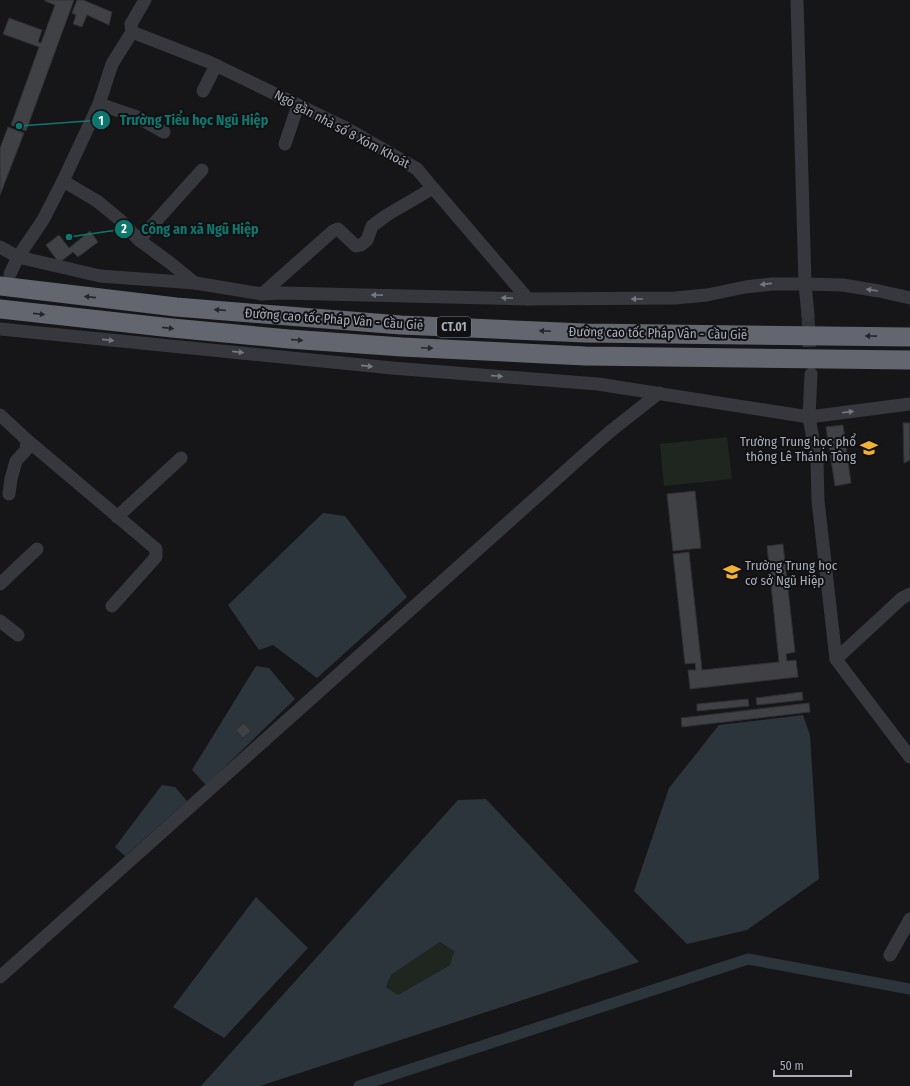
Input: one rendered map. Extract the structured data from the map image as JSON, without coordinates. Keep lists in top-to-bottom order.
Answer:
{
  "streets": {
    "highway": ["Đường cao tốc Pháp Vân - Cầu Giẽ", "CT.01"],
    "street": ["Ngõ gần nhà số 8 Xóm Khoát"]
  },
  "places": {
    "other": ["Trường Tiểu học Ngũ Hiệp", "Công an xã Ngũ Hiệp"],
    "school or university": ["Trường Trung học phổ thông Lê Thánh Tông", "Trường Trung học cơ sở Ngũ Hiệp"]
  },
  "scale_bar": "50 m"
}
